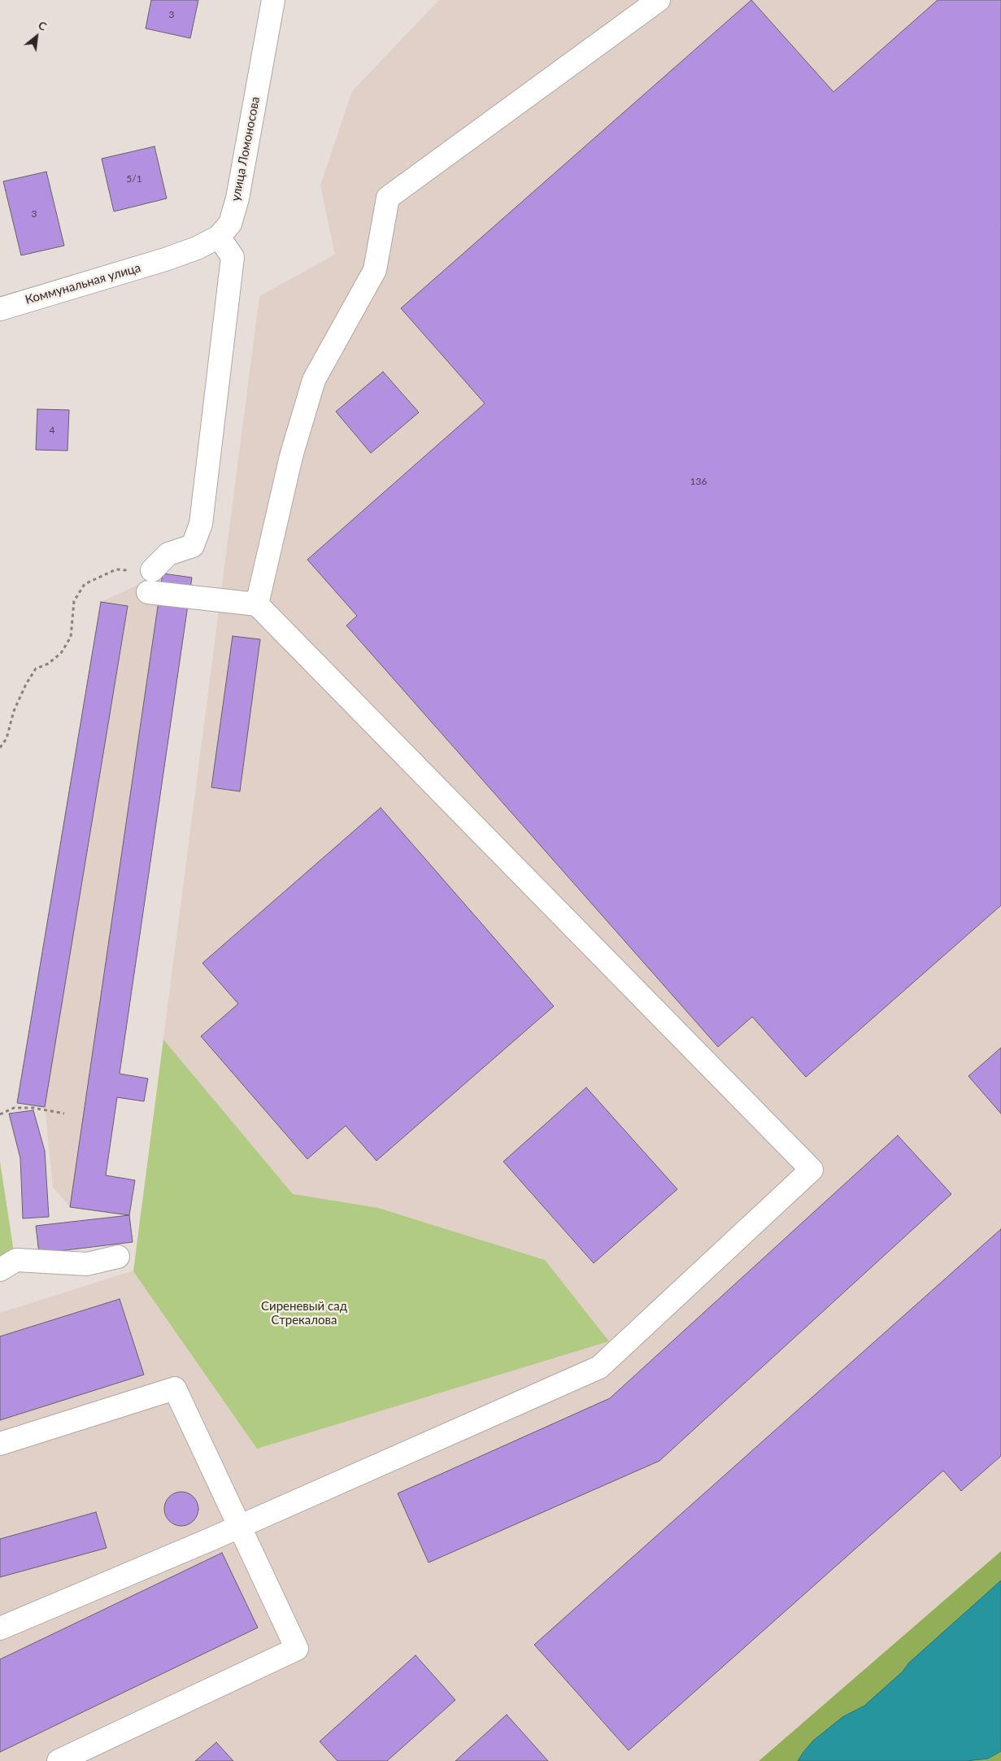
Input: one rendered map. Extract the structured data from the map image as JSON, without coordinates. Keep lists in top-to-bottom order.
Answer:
{
  "streets": {
    "street": ["улица Ломоносова", "Коммунальная улица"]
  },
  "crossings": [
    ["улица Ломоносова", "Коммунальная улица"]
  ],
  "parks": ["Сиреневый сад Стрекалова"],
  "house_numbers": [
    "3",
    "5/1",
    "3",
    "4",
    "136"
  ],
  "north": "top right"
}
